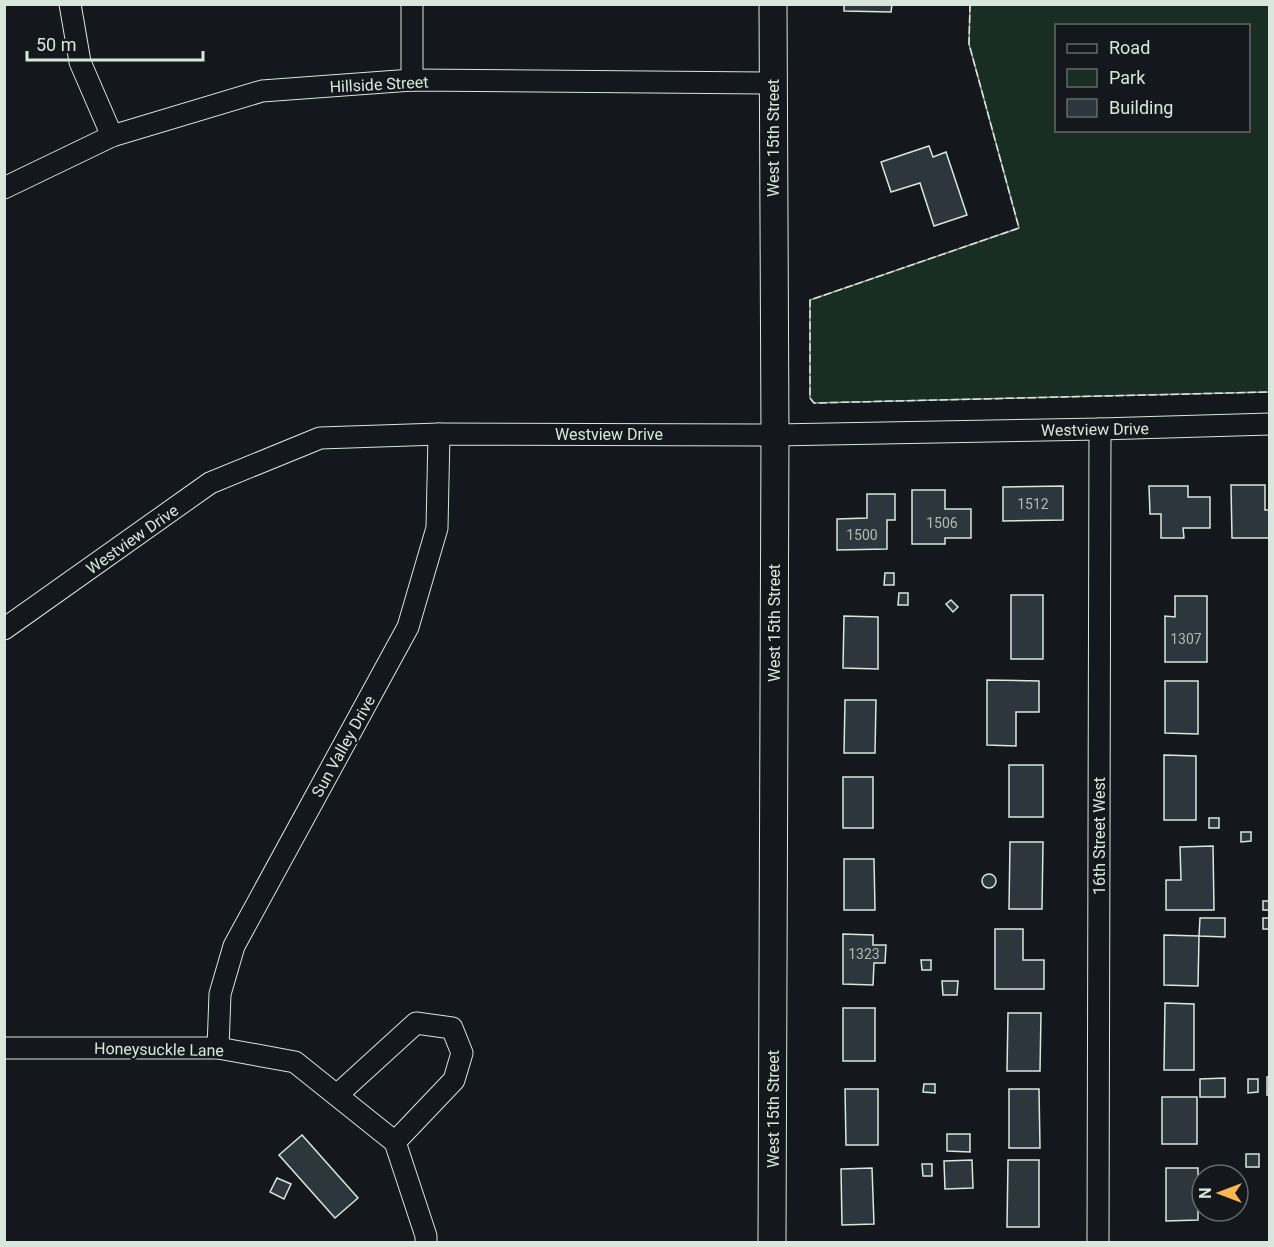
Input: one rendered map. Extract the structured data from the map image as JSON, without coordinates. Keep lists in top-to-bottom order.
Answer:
{
  "streets": {
    "street": [
      "Hillside Street",
      "West 15th Street",
      "Westview Drive",
      "Sun Valley Drive",
      "16th Street West",
      "Honeysuckle Lane"
    ]
  },
  "crossings": [
    ["Hillside Street", "West 15th Street"],
    ["West 15th Street", "Westview Drive"],
    ["Westview Drive", "Sun Valley Drive"],
    ["Westview Drive", "16th Street West"],
    ["Sun Valley Drive", "Honeysuckle Lane"]
  ],
  "house_numbers": [
    "1512",
    "1506",
    "1500",
    "1307",
    "1323"
  ],
  "legend": ["Road", "Park", "Building"],
  "scale_bar": "50 m",
  "north": "left"
}
